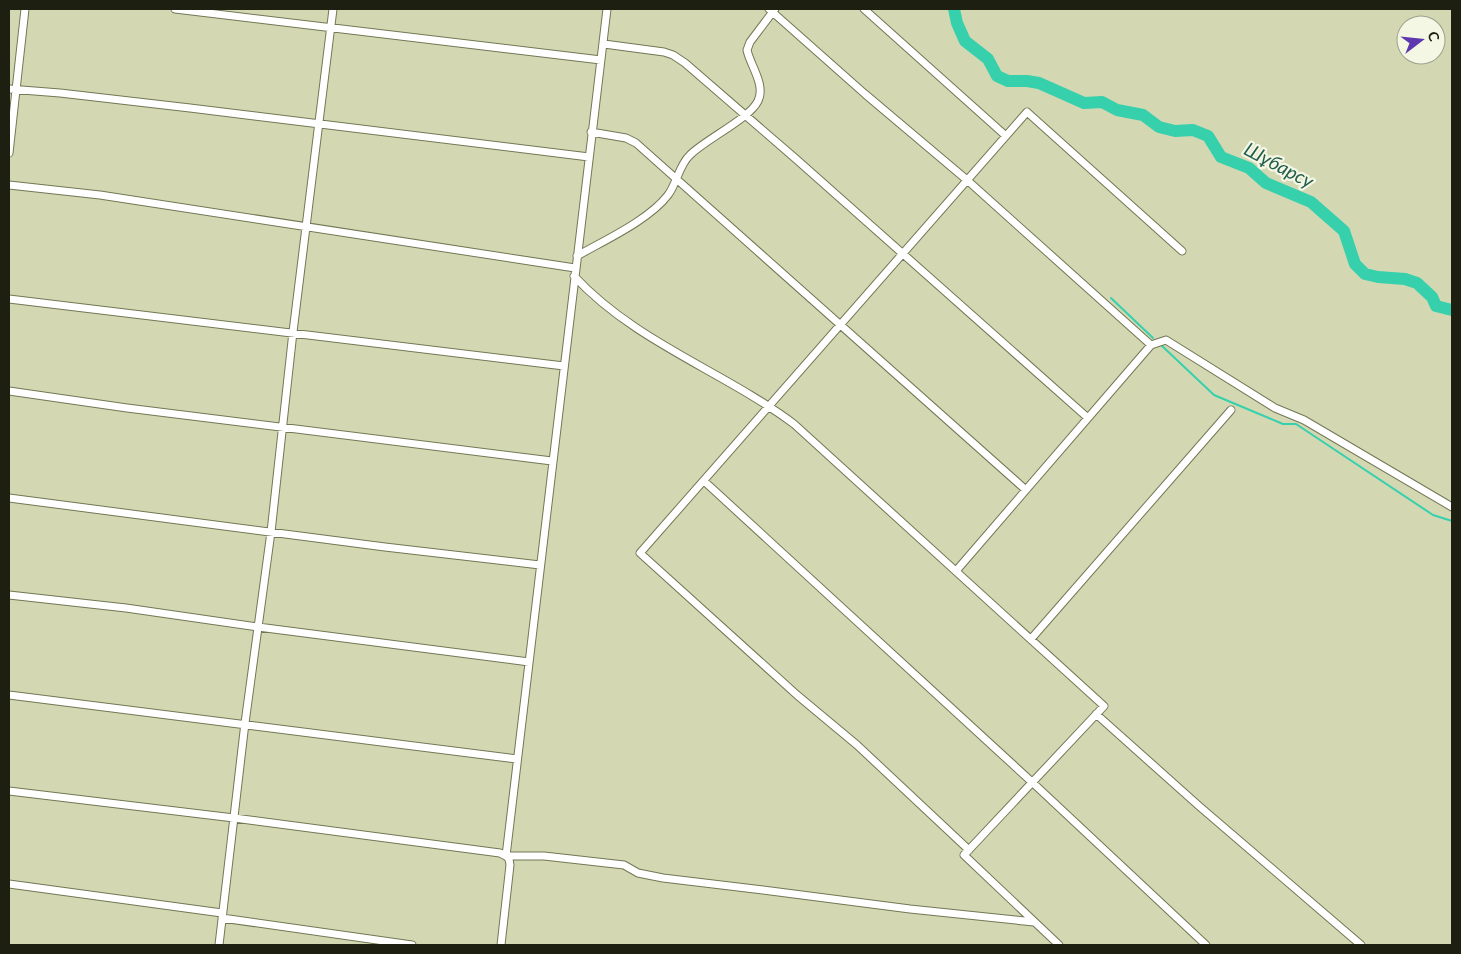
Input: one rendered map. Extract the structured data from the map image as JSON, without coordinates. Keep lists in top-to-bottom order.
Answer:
{
  "water": ["Шұбарсу"],
  "north": "right"
}
